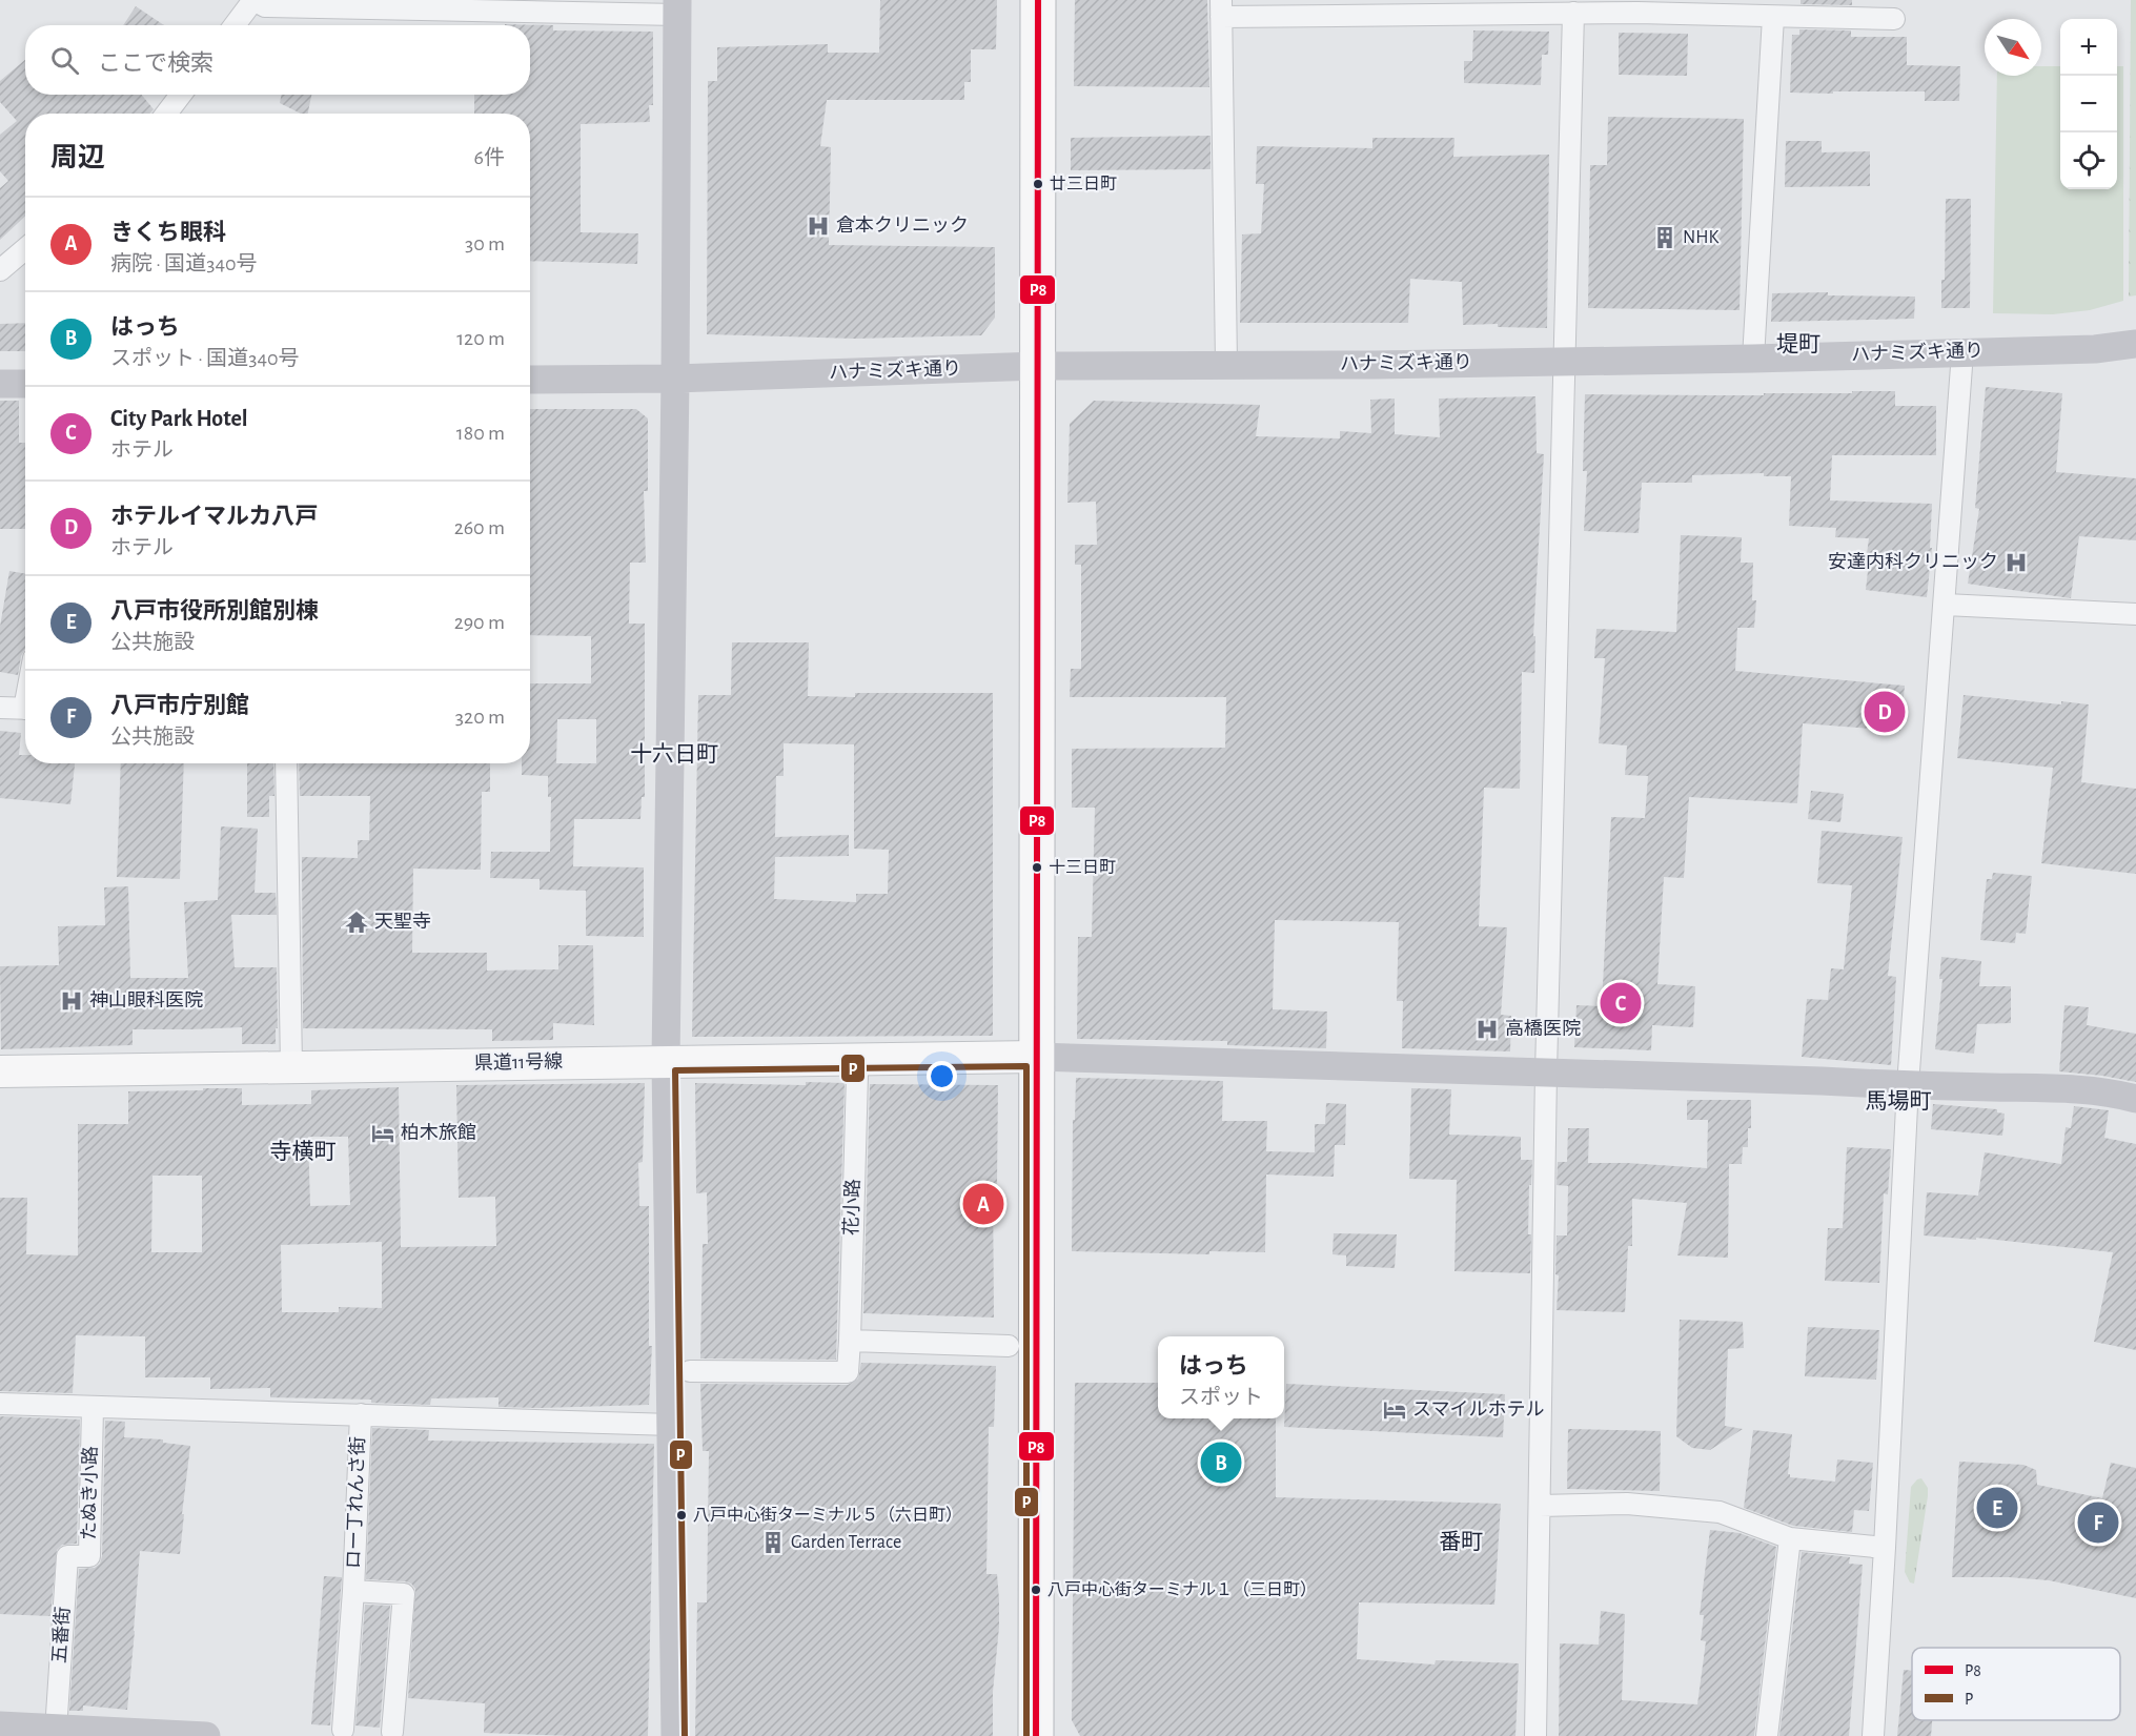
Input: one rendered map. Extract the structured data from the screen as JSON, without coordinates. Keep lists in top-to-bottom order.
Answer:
{
  "streets": {
    "main road": ["県道11号線"],
    "street": [
      "ハナミズキ通り",
      "花小路",
      "たぬき小路",
      "ロー丁れんさ街",
      "五番街"
    ]
  },
  "crossings": [
    ["たぬき小路", "五番街"]
  ],
  "districts": [
    "堤町",
    "十六日町",
    "馬場町",
    "寺横町",
    "番町"
  ],
  "places": {
    "other": [
      "廿三日町",
      "十三日町",
      "八戸中心街ターミナル５（六日町）",
      "八戸中心街ターミナル１（三日町）"
    ],
    "hospital": [
      "倉本クリニック",
      "安達内科クリニック",
      "神山眼科医院",
      "高橋医院"
    ],
    "building": ["NHK", "Garden Terrace"],
    "temple": ["天聖寺"],
    "hotel": ["柏木旅館", "スマイルホテル"]
  },
  "lines": ["transit line P8", "transit line P"],
  "legend": ["P8", "P"],
  "north": "bottom right",
  "page": {
    "map_buttons": ["+", "−"],
    "search": "ここで検索",
    "heading": ["周辺", "6件"],
    "list": [
      {
        "mark": "A",
        "name": "きくち眼科",
        "note": "病院 · 国道340号",
        "value": "30 m"
      },
      {
        "mark": "B",
        "name": "はっち",
        "note": "スポット · 国道340号",
        "value": "120 m"
      },
      {
        "mark": "C",
        "name": "City Park Hotel",
        "note": "ホテル",
        "value": "180 m"
      },
      {
        "mark": "D",
        "name": "ホテルイマルカ八戸",
        "note": "ホテル",
        "value": "260 m"
      },
      {
        "mark": "E",
        "name": "八戸市役所別館別棟",
        "note": "公共施設",
        "value": "290 m"
      },
      {
        "mark": "F",
        "name": "八戸市庁別館",
        "note": "公共施設",
        "value": "320 m"
      }
    ],
    "pins": [
      "D",
      "C",
      "A",
      "B",
      "E",
      "F"
    ],
    "popup": ["はっち", "スポット"]
  }
}
